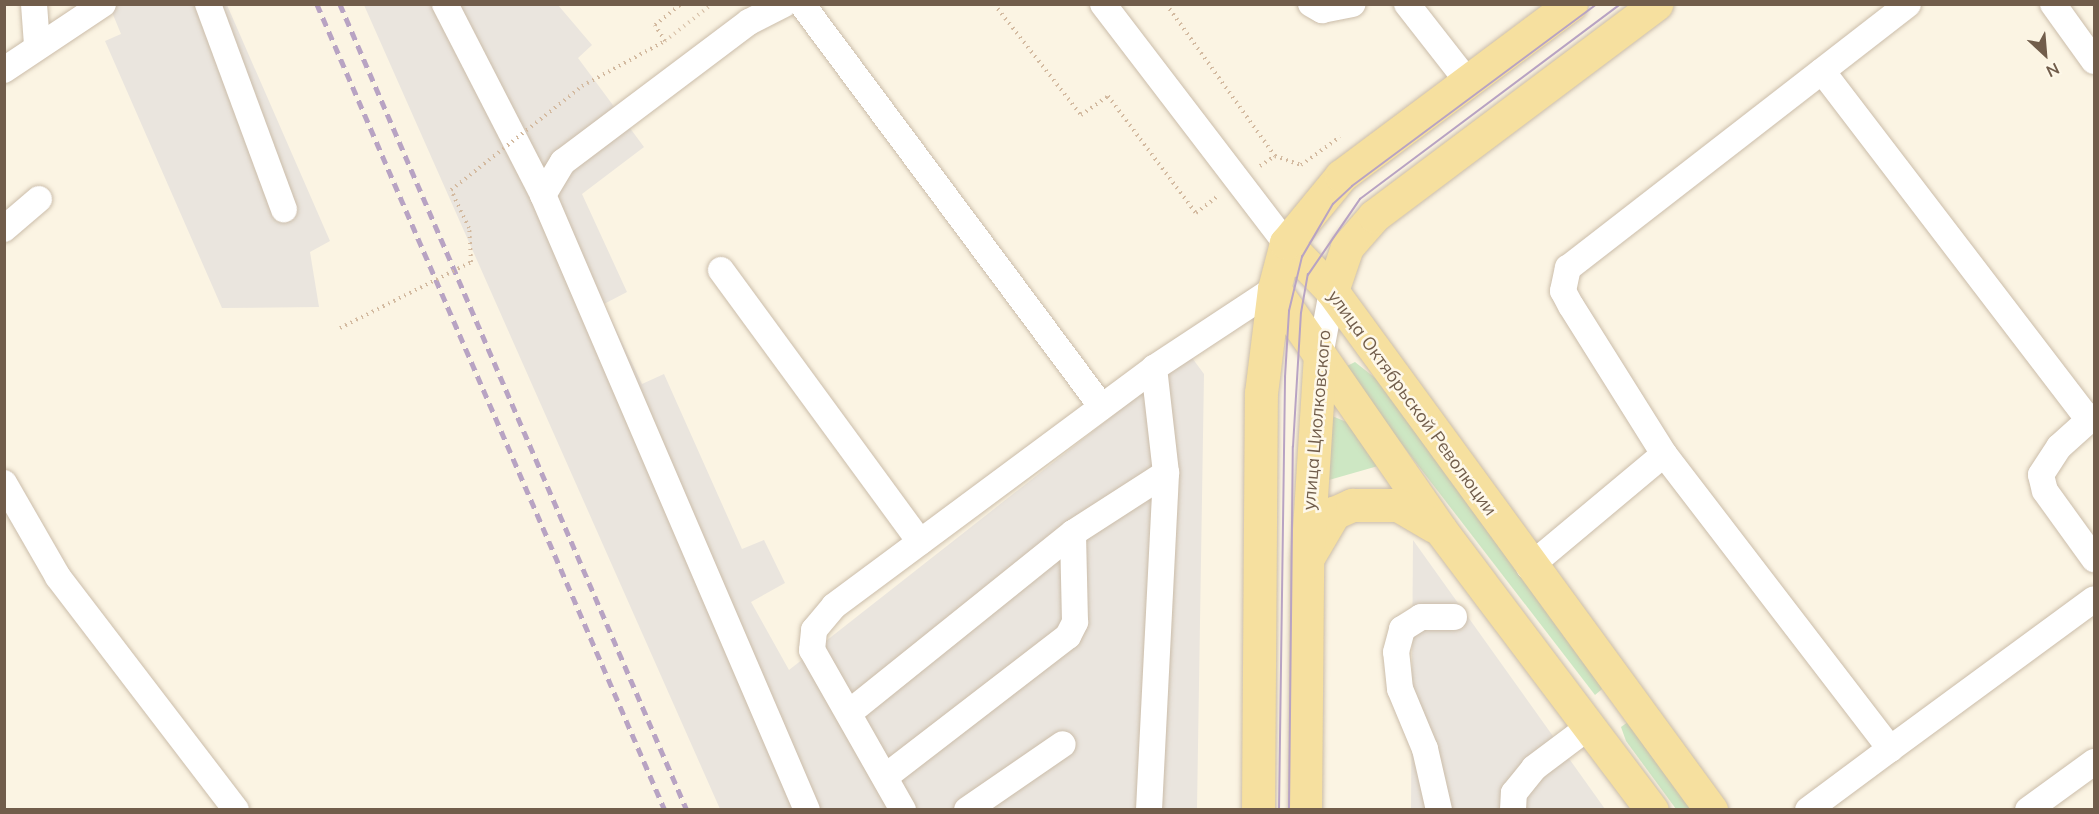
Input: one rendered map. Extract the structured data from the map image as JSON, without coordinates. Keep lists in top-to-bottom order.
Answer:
{
  "streets": {
    "main road": ["улица Октябрьской Революции", "улица Циолковского"]
  },
  "crossings": [
    ["улица Октябрьской Революции", "улица Циолковского"]
  ],
  "north": "bottom right"
}
